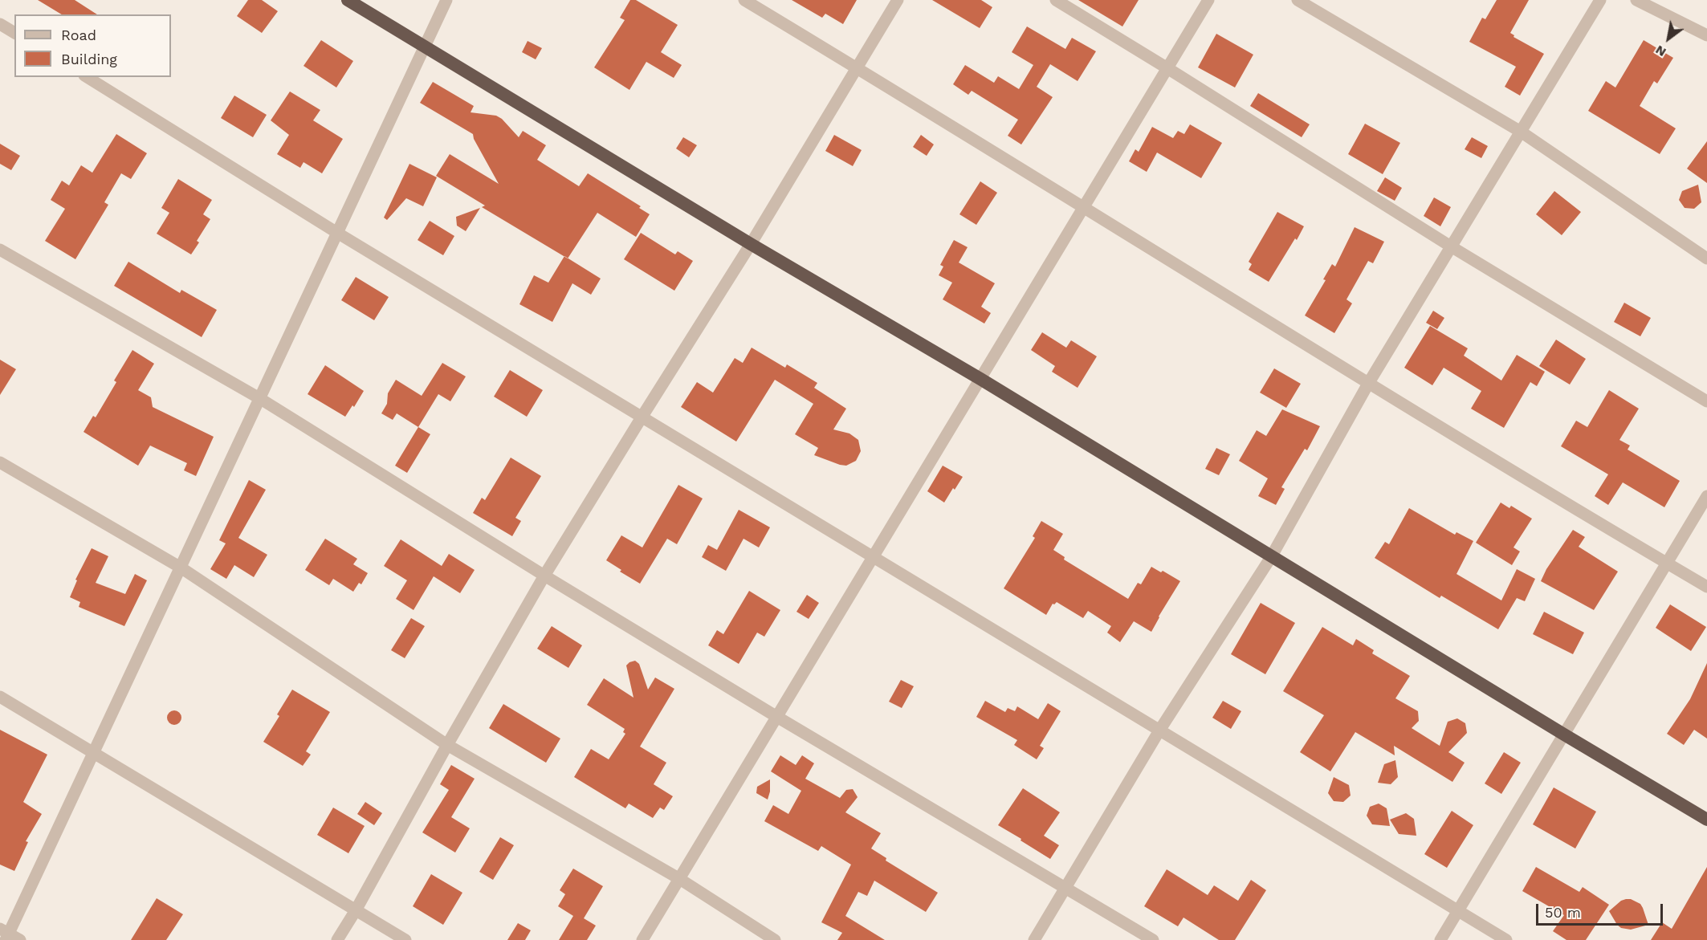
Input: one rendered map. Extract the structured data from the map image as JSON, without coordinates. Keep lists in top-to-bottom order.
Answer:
{
  "legend": ["Road", "Building"],
  "scale_bar": "50 m",
  "north": "bottom left"
}
